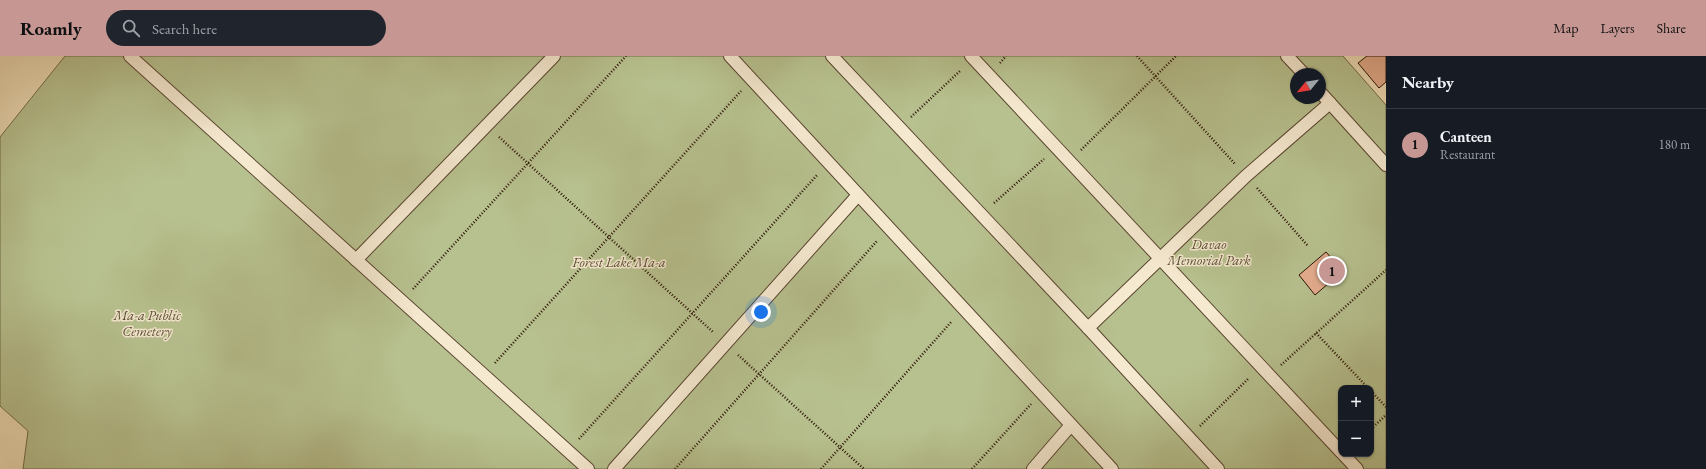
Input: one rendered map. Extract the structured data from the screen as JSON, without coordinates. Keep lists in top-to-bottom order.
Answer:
{
  "parks": ["Davao Memorial Park", "Forest Lake Ma-a", "Ma-a Public Cemetery"],
  "north": "bottom left",
  "page": {
    "header": "Roamly",
    "search": "Search here",
    "nav": ["Map", "Layers", "Share"],
    "heading": "Nearby",
    "list": [
      {
        "mark": "1",
        "name": "Canteen",
        "note": "Restaurant",
        "value": "180 m"
      }
    ],
    "pins": "1",
    "map_buttons": ["+", "−"]
  }
}
